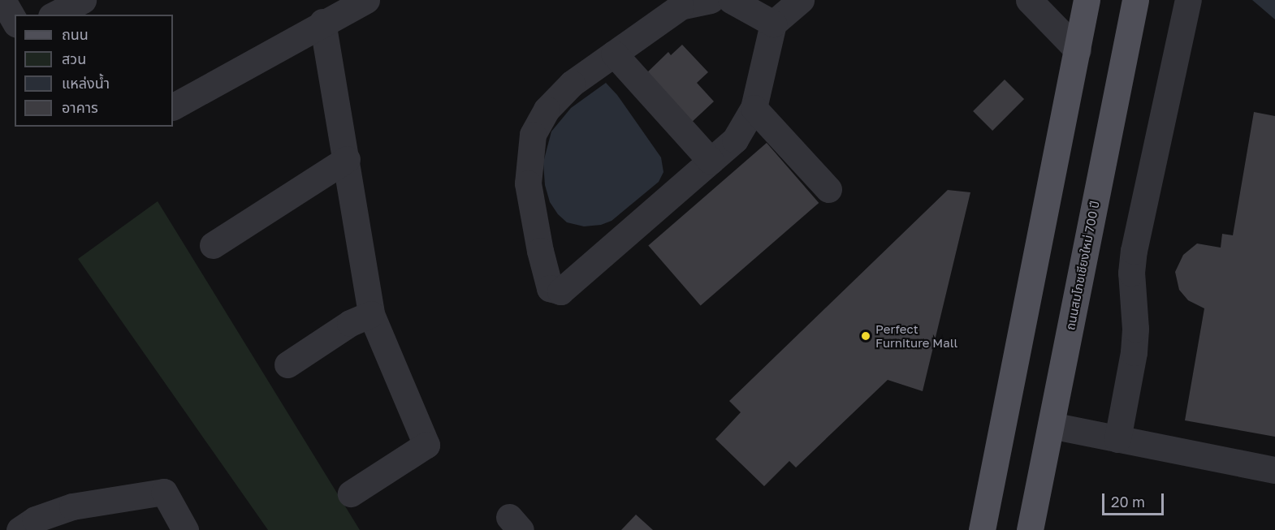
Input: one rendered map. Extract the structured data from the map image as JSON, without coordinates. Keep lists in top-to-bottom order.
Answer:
{
  "streets": {
    "main road": ["ถนนสมโภชเชียงใหม่ 700 ปี"]
  },
  "places": ["Perfect Furniture Mall"],
  "legend": [
    "ถนน",
    "สวน",
    "แหล่งน้ำ",
    "อาคาร"
  ],
  "scale_bar": "20 m"
}
